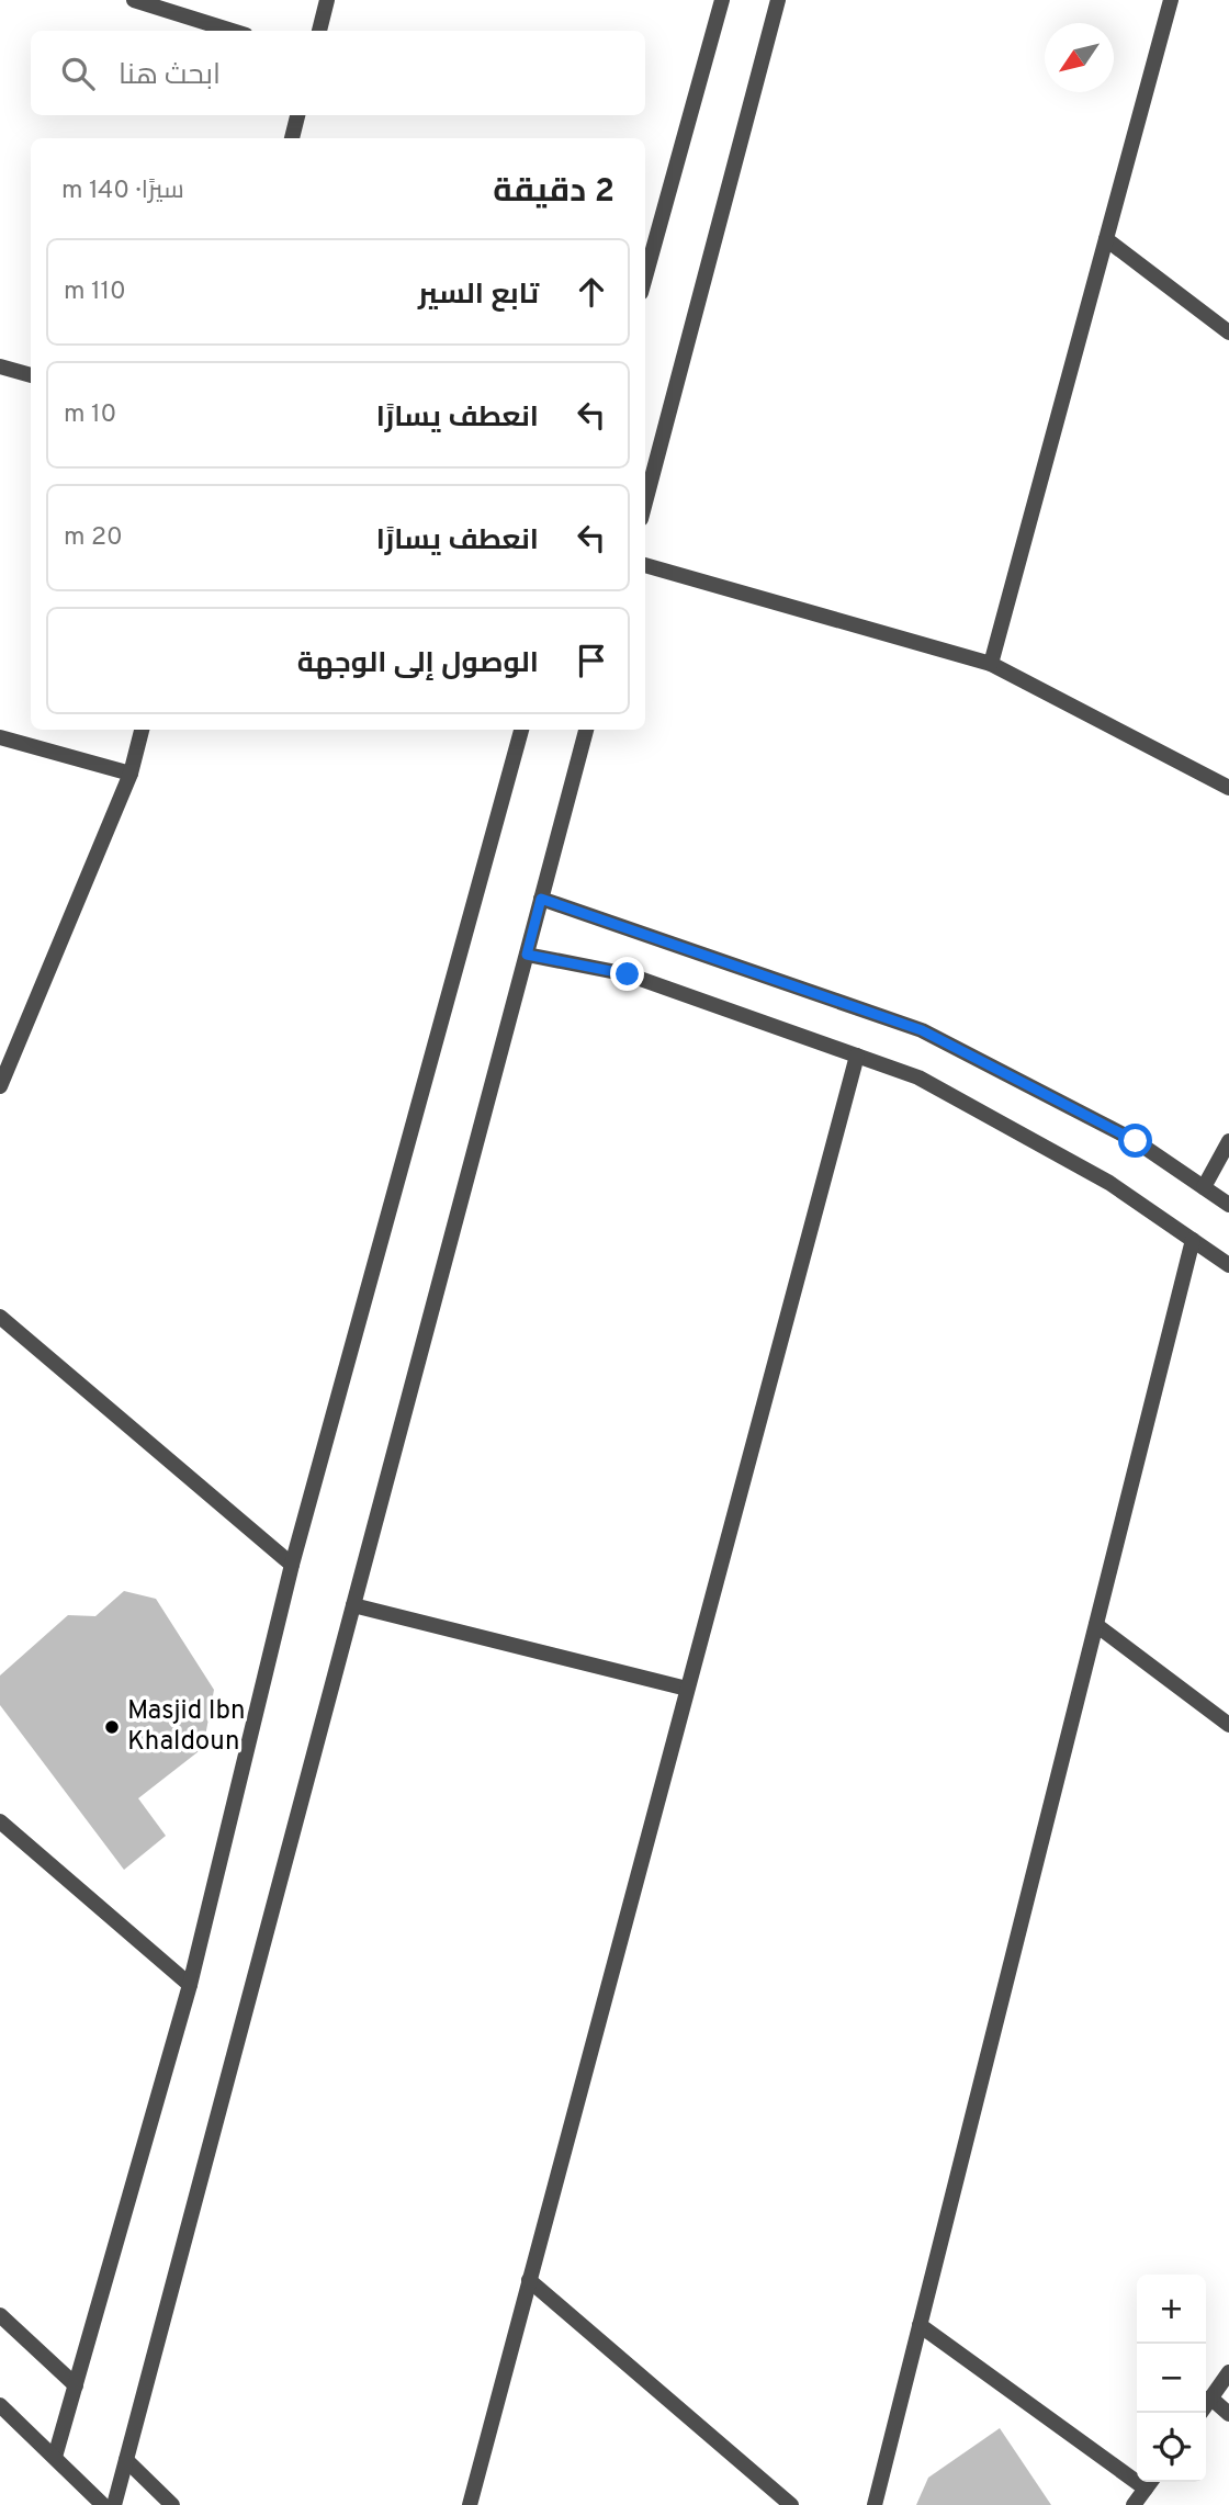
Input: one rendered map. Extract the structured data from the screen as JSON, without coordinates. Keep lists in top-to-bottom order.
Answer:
{
  "places": ["Masjid Ibn Khaldoun"],
  "north": "bottom left",
  "page": {
    "search": "ابحث هنا",
    "heading": ["2 دقيقة", "سيرًا · 140 m"],
    "list": [
      ["تابع السير", "110 m"],
      ["انعطف يسارًا", "10 m"],
      ["انعطف يسارًا", "20 m"],
      "الوصول إلى الوجهة"
    ],
    "map_buttons": ["+", "−"]
  }
}
